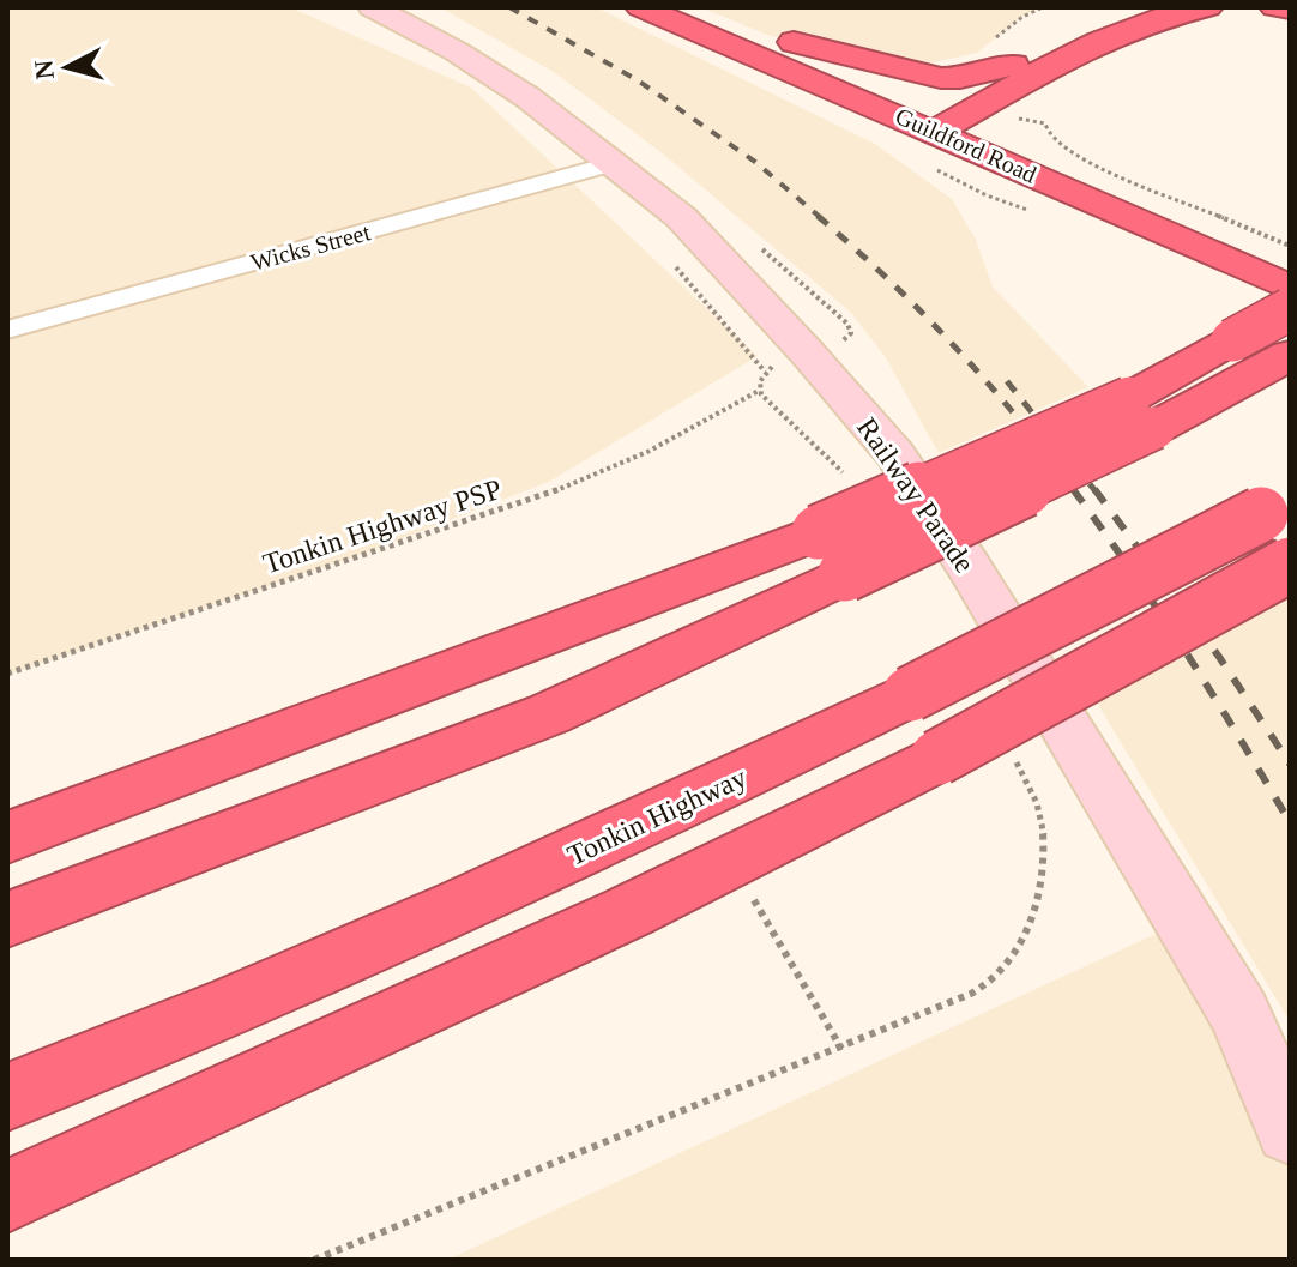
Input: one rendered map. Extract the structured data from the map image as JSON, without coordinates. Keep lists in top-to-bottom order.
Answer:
{
  "streets": {
    "highway": ["Guildford Road", "Tonkin Highway"],
    "street": ["Wicks Street", "Railway Parade"],
    "path": ["Tonkin Highway PSP"]
  },
  "crossings": [
    ["Wicks Street", "Railway Parade"]
  ],
  "north": "left"
}
